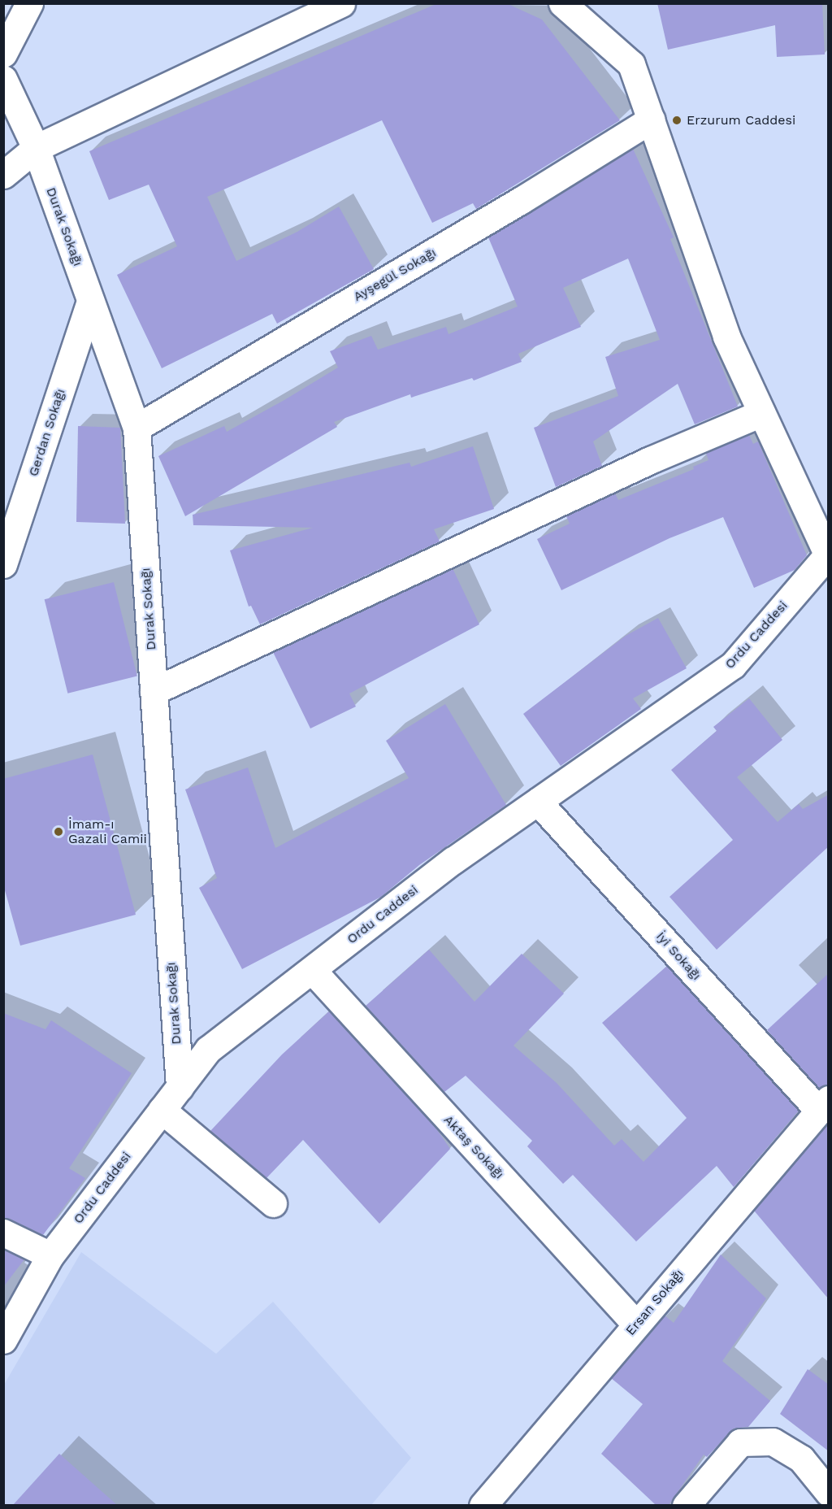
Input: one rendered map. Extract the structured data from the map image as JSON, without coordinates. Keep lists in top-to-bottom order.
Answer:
{
  "streets": {
    "street": [
      "Durak Sokağı",
      "Ayşegül Sokağı",
      "Gerdan Sokağı",
      "Ordu Caddesi",
      "İyi Sokağı",
      "Aktaş Sokağı",
      "Ersan Sokağı"
    ]
  },
  "crossings": [
    ["Durak Sokağı", "Ayşegül Sokağı"],
    ["Durak Sokağı", "Gerdan Sokağı"],
    ["Durak Sokağı", "Ordu Caddesi"],
    ["Ordu Caddesi", "İyi Sokağı"],
    ["Ordu Caddesi", "Aktaş Sokağı"],
    ["İyi Sokağı", "Ersan Sokağı"],
    ["Aktaş Sokağı", "Ersan Sokağı"]
  ],
  "places": ["Erzurum Caddesi", "İmam-ı Gazali Camii"]
}
